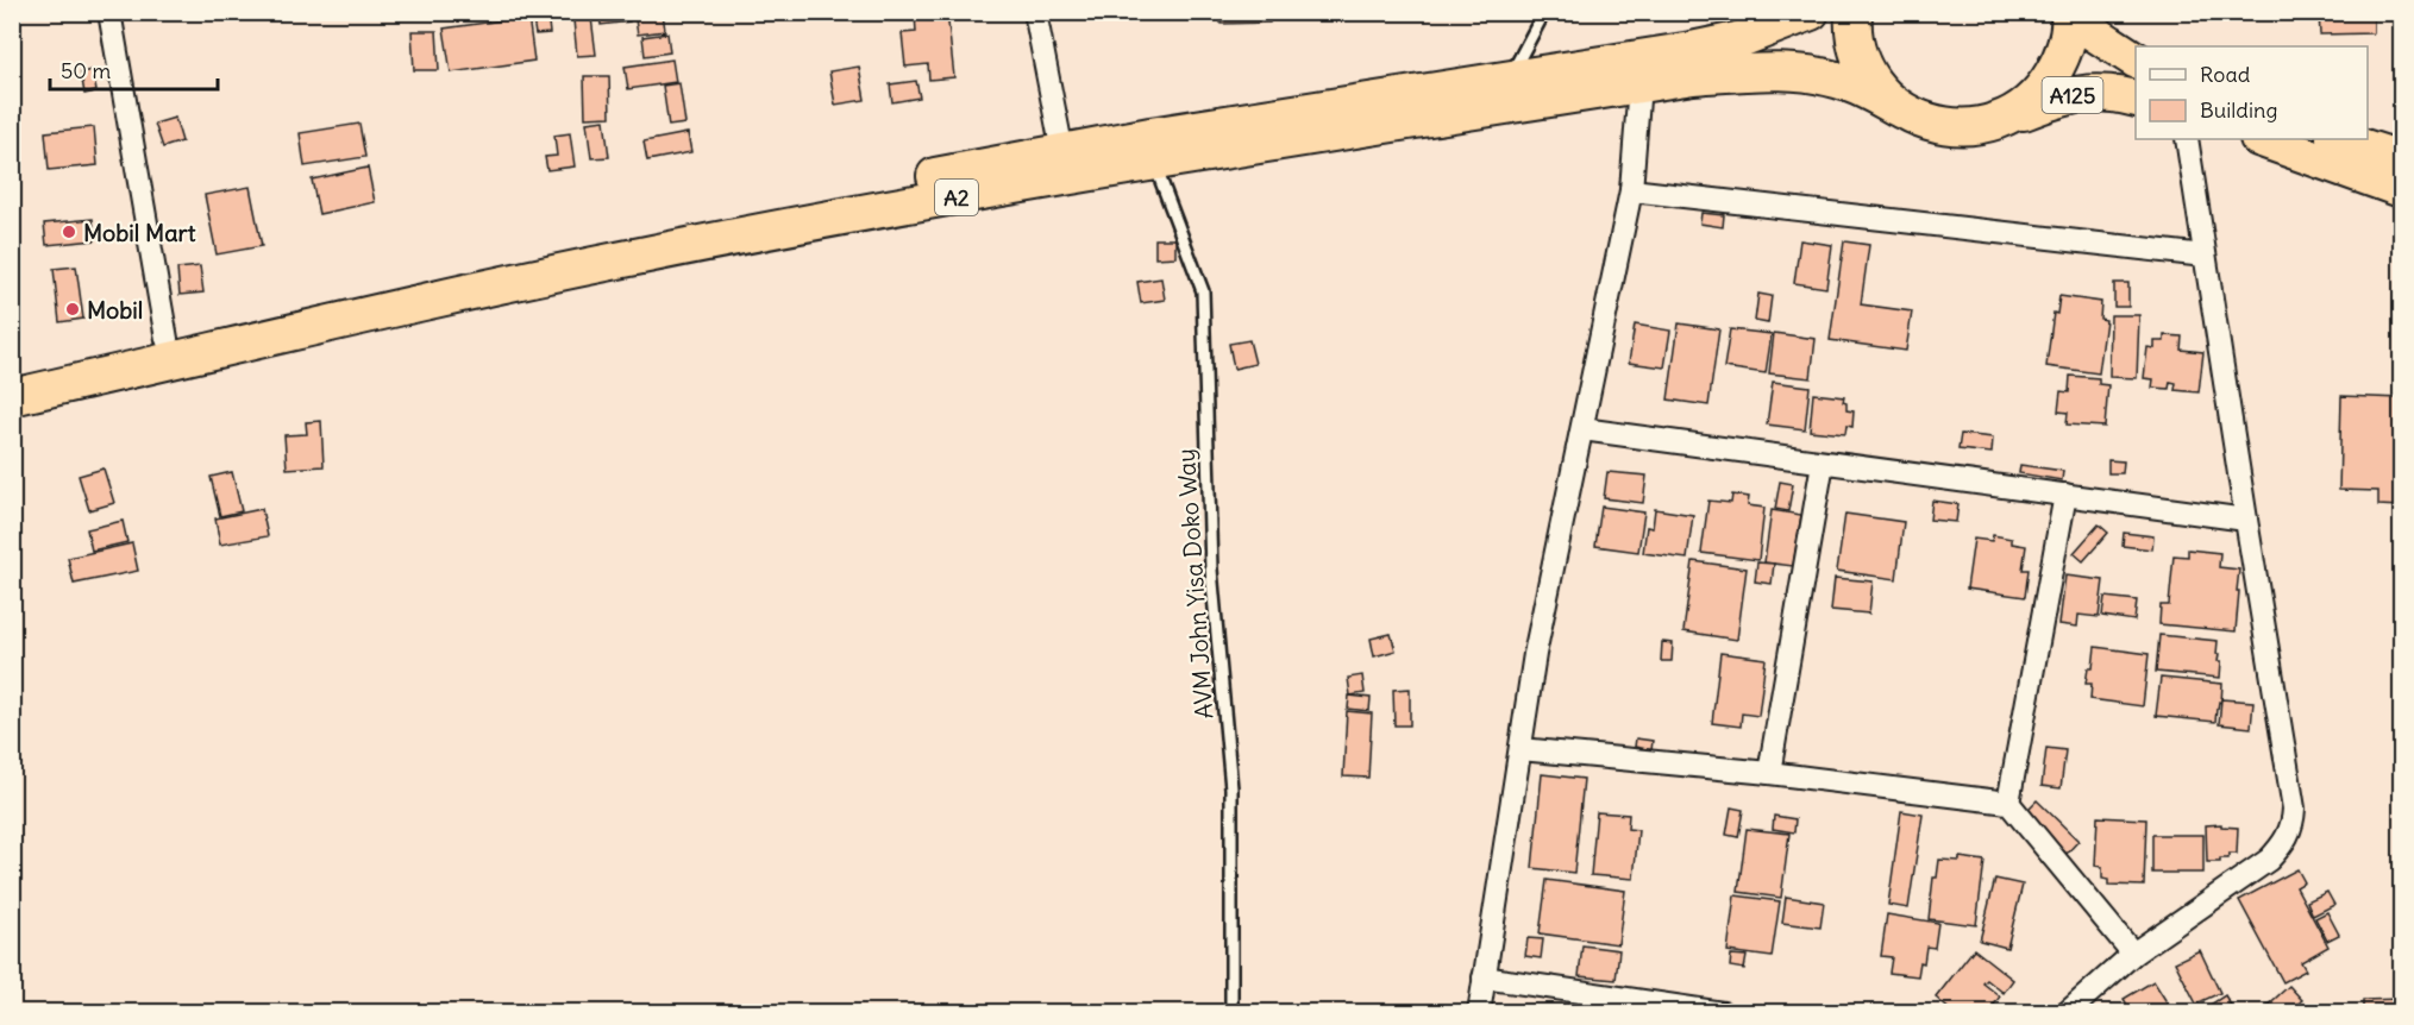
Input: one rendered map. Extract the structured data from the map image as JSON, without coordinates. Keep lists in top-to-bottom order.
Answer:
{
  "streets": {
    "highway": ["A125", "A2"],
    "lane": ["AVM John Yisa Doko Way"]
  },
  "crossings": [
    ["A2", "AVM John Yisa Doko Way"]
  ],
  "places": ["Mobil Mart", "Mobil"],
  "legend": ["Road", "Building"],
  "scale_bar": "50 m"
}
